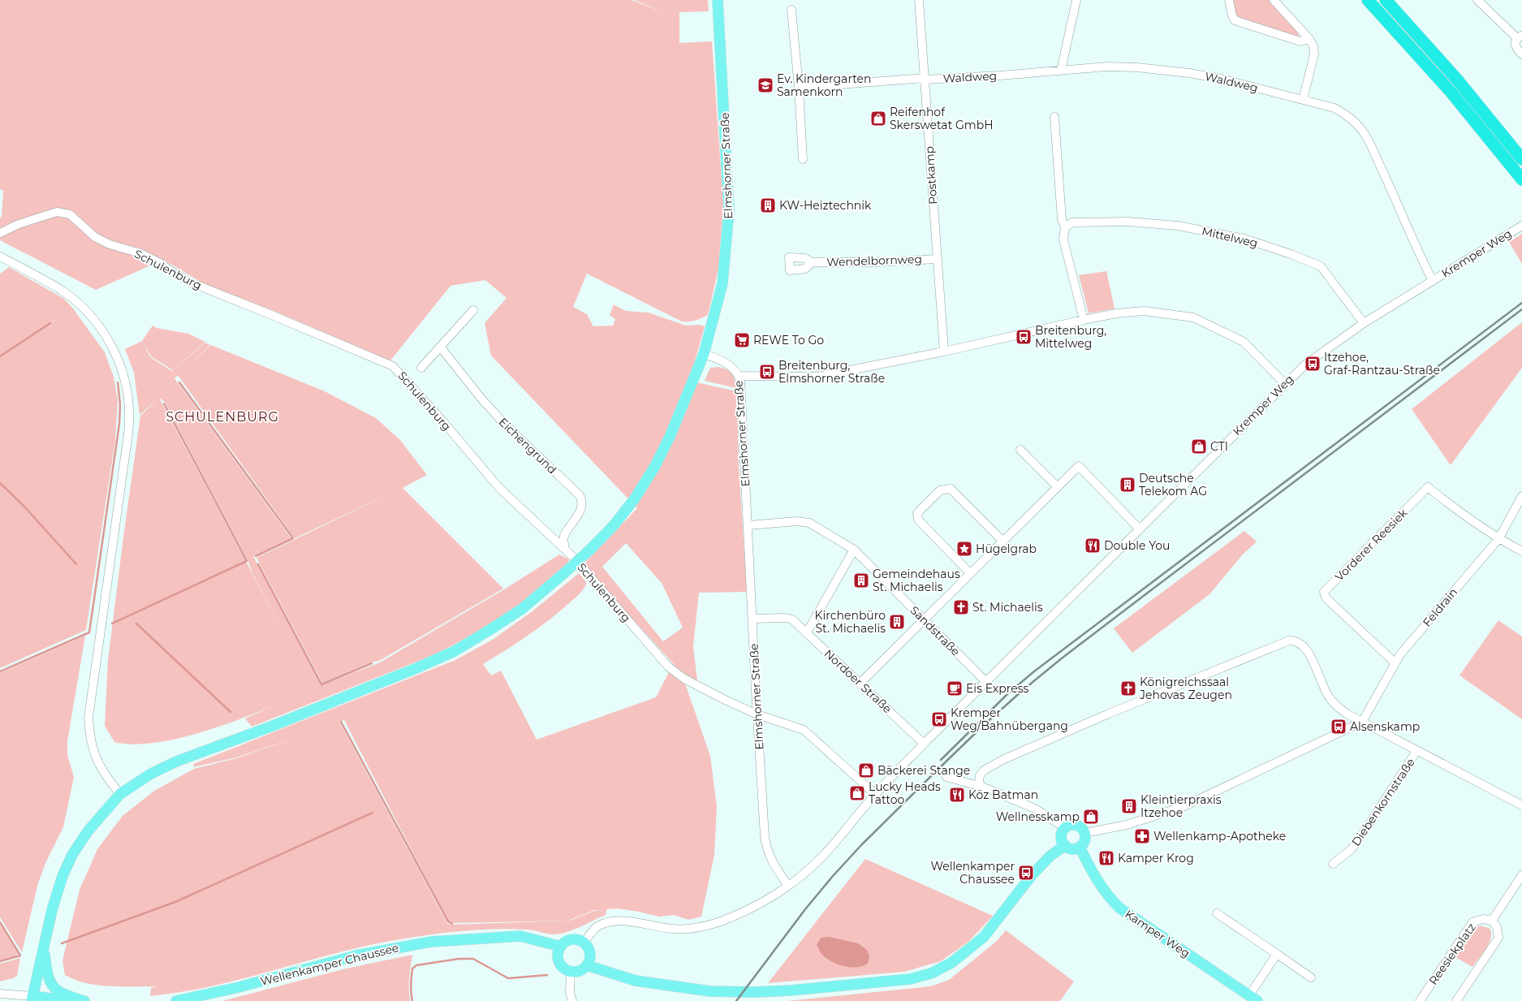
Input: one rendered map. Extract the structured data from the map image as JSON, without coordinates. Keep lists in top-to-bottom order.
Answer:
{
  "streets": {
    "main road": ["Elmshorner Straße", "Kamper Weg", "Wellenkamper Chaussee"],
    "street": [
      "Waldweg",
      "Postkamp",
      "Mittelweg",
      "Kremper Weg",
      "Wendelbornweg",
      "Schulenburg",
      "Eichengrund",
      "Vorderer Reesiek",
      "Feldrain",
      "Sandstraße",
      "Nordoer Straße",
      "Diebenkornstraße",
      "Reesiekplatz"
    ]
  },
  "crossings": [
    ["Waldweg", "Postkamp"],
    ["Waldweg", "Kremper Weg"],
    ["Elmshorner Straße", "Kremper Weg"],
    ["Elmshorner Straße", "Schulenburg"],
    ["Elmshorner Straße", "Sandstraße"],
    ["Elmshorner Straße", "Nordoer Straße"],
    ["Postkamp", "Wendelbornweg"],
    ["Mittelweg", "Kremper Weg"],
    ["Kremper Weg", "Schulenburg"],
    ["Kremper Weg", "Sandstraße"],
    ["Kremper Weg", "Nordoer Straße"],
    ["Kremper Weg", "Wellenkamper Chaussee"],
    ["Schulenburg", "Eichengrund"],
    ["Vorderer Reesiek", "Feldrain"]
  ],
  "districts": ["SCHULENBURG"],
  "places": {
    "school or university": ["Ev. Kindergarten Samenkorn"],
    "shop": [
      "Reifenhof Skerswetat GmbH",
      "CTI",
      "Bäckerei Stange",
      "Lucky Heads Tattoo",
      "Wellnesskamp"
    ],
    "building": [
      "KW-Heiztechnik",
      "Deutsche Telekom AG",
      "Gemeindehaus St. Michaelis",
      "Kirchenbüro St. Michaelis",
      "Kleintierpraxis Itzehoe"
    ],
    "bus stop": [
      "Breitenburg, Mittelweg",
      "Itzehoe, Graf-Rantzau-Straße",
      "Breitenburg, Elmshorner Straße",
      "Kremper Weg/Bahnübergang",
      "Alsenskamp",
      "Wellenkamper Chaussee"
    ],
    "supermarket": ["REWE To Go"],
    "restaurant": ["Double You", "Köz Batman", "Kamper Krog"],
    "place": ["Hügelgrab"],
    "church": ["St. Michaelis", "Königreichssaal Jehovas Zeugen"],
    "cafe": ["Eis Express"],
    "pharmacy": ["Wellenkamp-Apotheke"]
  }
}
